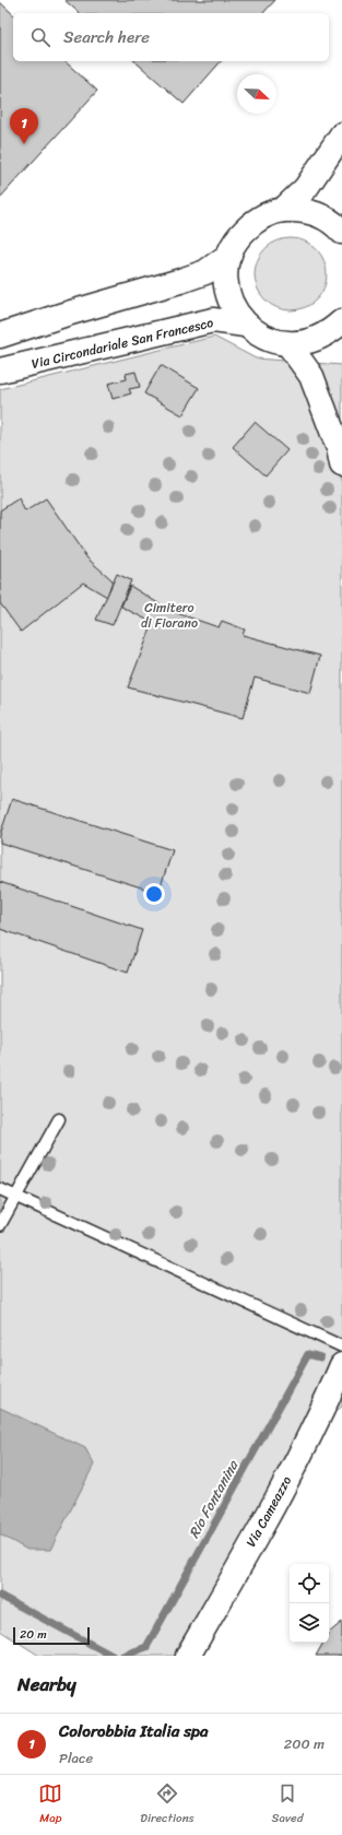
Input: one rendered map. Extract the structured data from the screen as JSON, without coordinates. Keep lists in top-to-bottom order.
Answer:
{
  "streets": {
    "street": ["Via Circondariale San Francesco", "Via Cameazzo"]
  },
  "water": ["Rio Fontanina"],
  "parks": ["Cimitero di Fiorano"],
  "scale_bar": "20 m",
  "north": "bottom right",
  "page": {
    "search": "Search here",
    "pins": "1",
    "scale": "20 m",
    "heading": "Nearby",
    "list": [
      {
        "mark": "1",
        "name": "Colorobbia Italia spa",
        "note": "Place",
        "value": "200 m"
      }
    ],
    "nav": ["Map", "Directions", "Saved"]
  }
}
